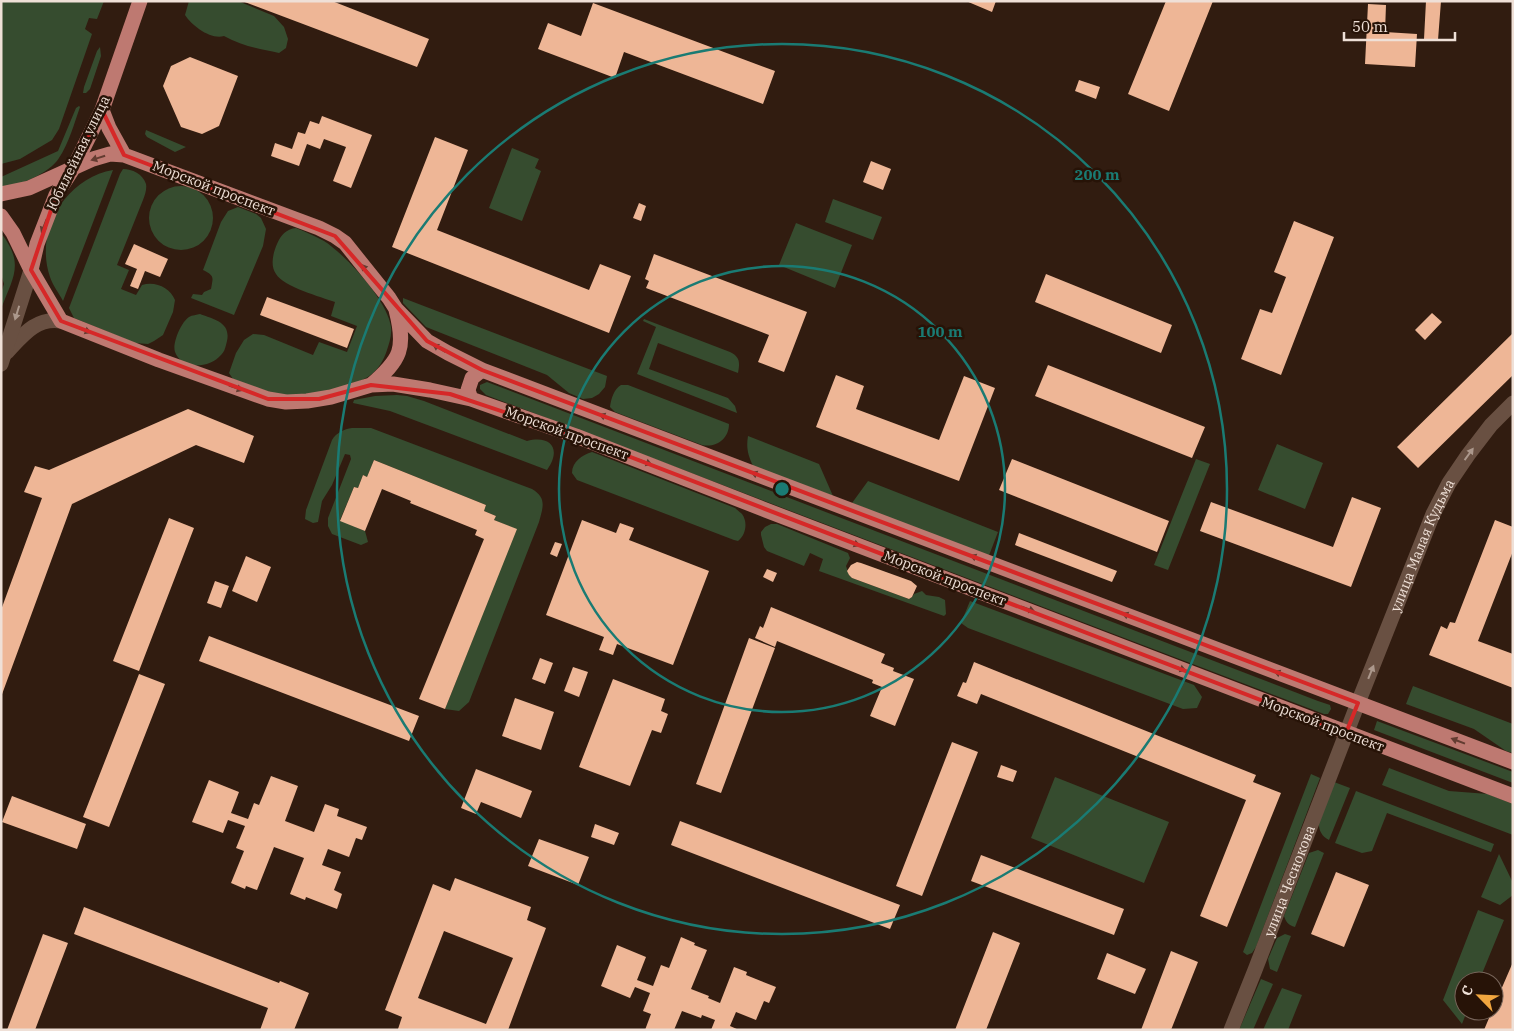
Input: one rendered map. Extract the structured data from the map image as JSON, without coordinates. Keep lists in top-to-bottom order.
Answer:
{
  "streets": {
    "main road": ["Юбилейная улица", "Морской проспект"],
    "street": ["улица Малая Кудьма", "улица Чеснокова"]
  },
  "crossings": [
    ["Юбилейная улица", "Морской проспект"],
    ["Морской проспект", "улица Малая Кудьма"],
    ["Морской проспект", "улица Чеснокова"],
    ["улица Малая Кудьма", "улица Чеснокова"]
  ],
  "one_way": ["Юбилейная улица", "улица Малая Кудьма"],
  "scale_bar": "50 m",
  "north": "top left",
  "rings": ["200 m", "100 m"]
}
